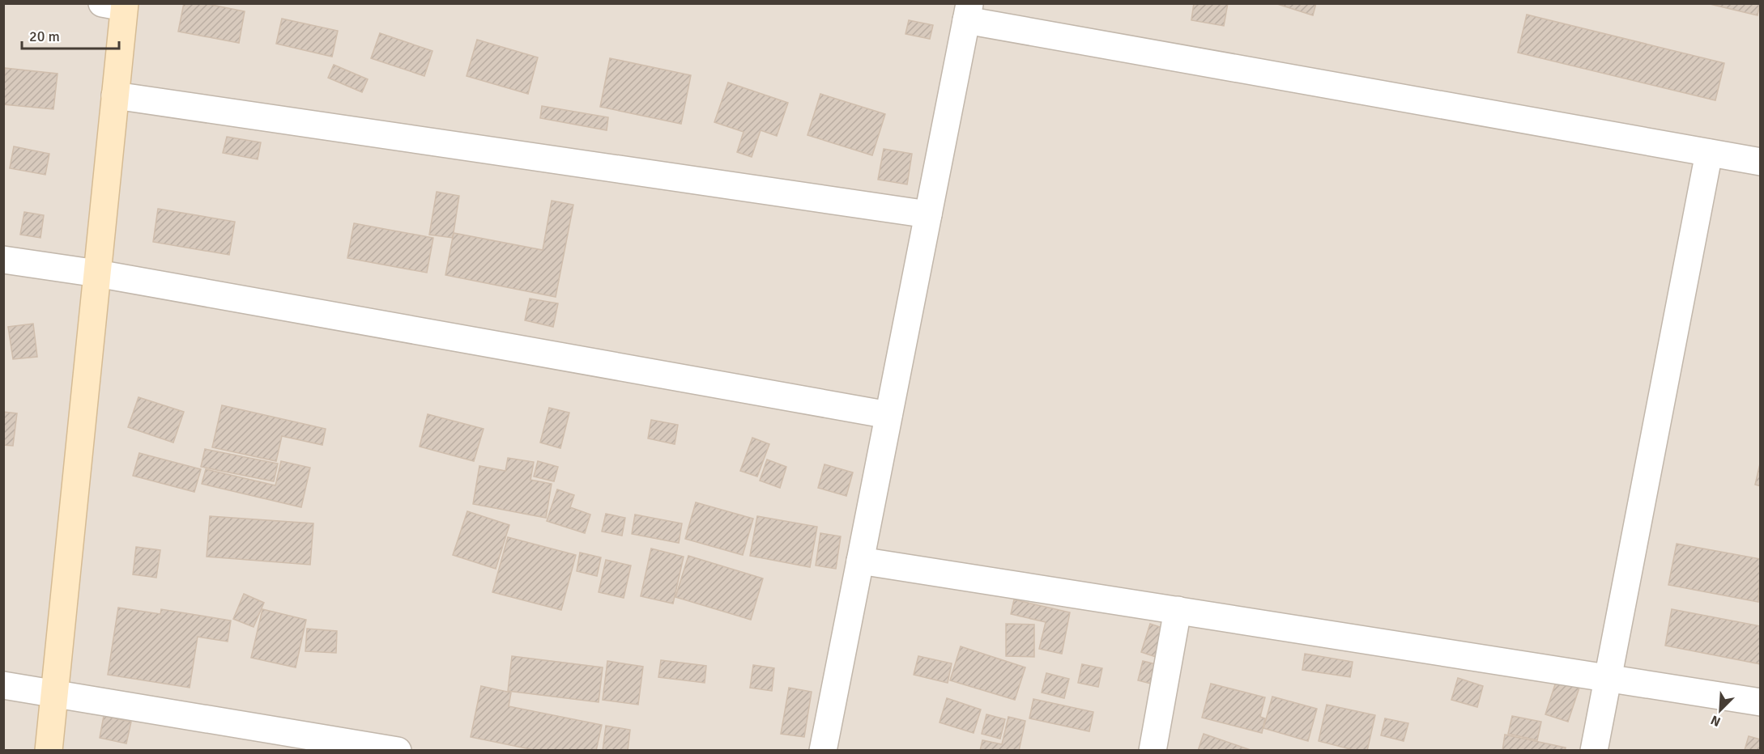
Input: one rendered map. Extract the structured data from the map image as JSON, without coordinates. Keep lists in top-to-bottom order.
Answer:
{
  "scale_bar": "20 m",
  "north": "bottom left"
}
